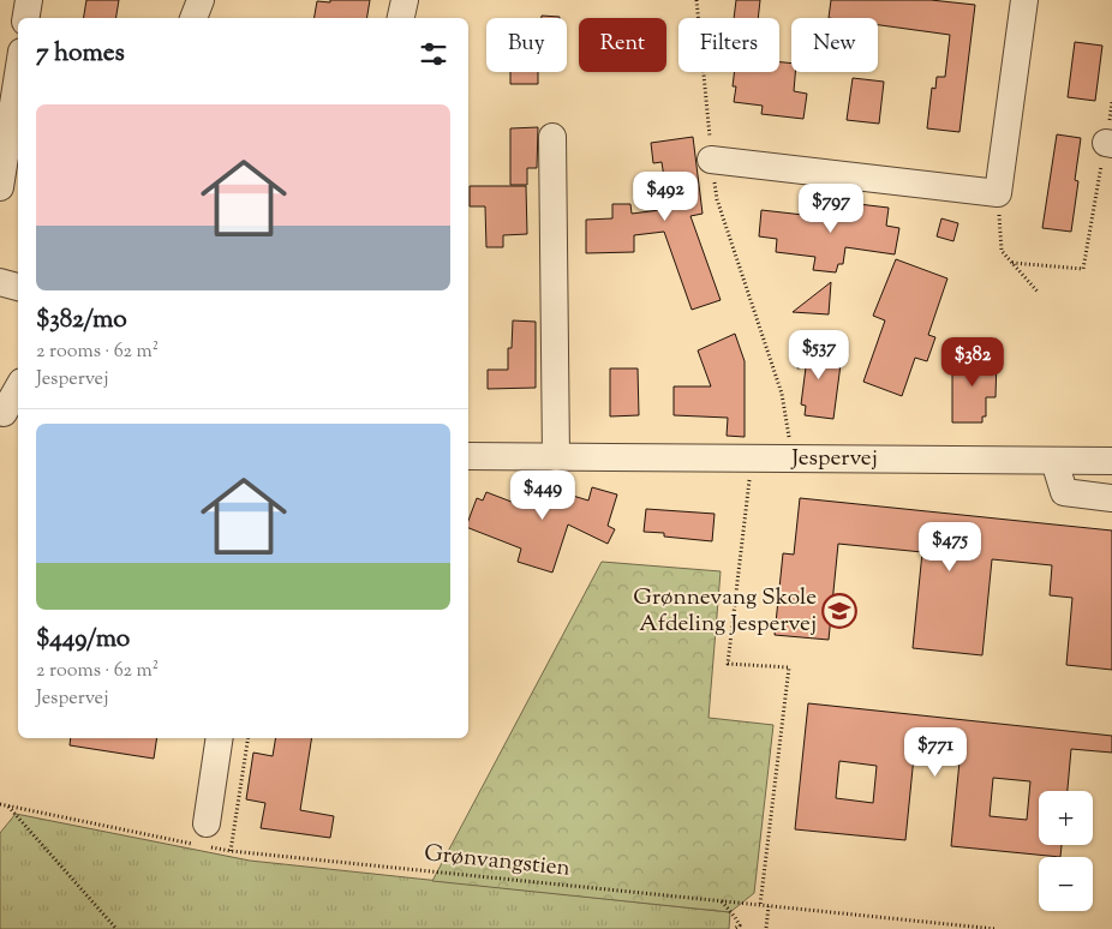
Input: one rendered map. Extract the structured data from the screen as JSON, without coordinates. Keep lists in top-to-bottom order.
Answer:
{
  "streets": {
    "street": ["Jespervej"],
    "path": ["Grønvangstien"]
  },
  "places": {
    "school or university": ["Grønnevang Skole Afdeling Jespervej"]
  },
  "page": {
    "chip": [
      "Buy",
      "Rent",
      "Filters",
      "New"
    ],
    "heading": "7 homes",
    "list": [
      {
        "name": "$382/mo",
        "note": "2 rooms · 62 m² · Jespervej"
      },
      {
        "name": "$449/mo",
        "note": "2 rooms · 62 m² · Jespervej"
      }
    ],
    "price": [
      "$492",
      "$797",
      "$537",
      "$382",
      "$449",
      "$475",
      "$771"
    ],
    "map_buttons": ["+", "−"]
  }
}
